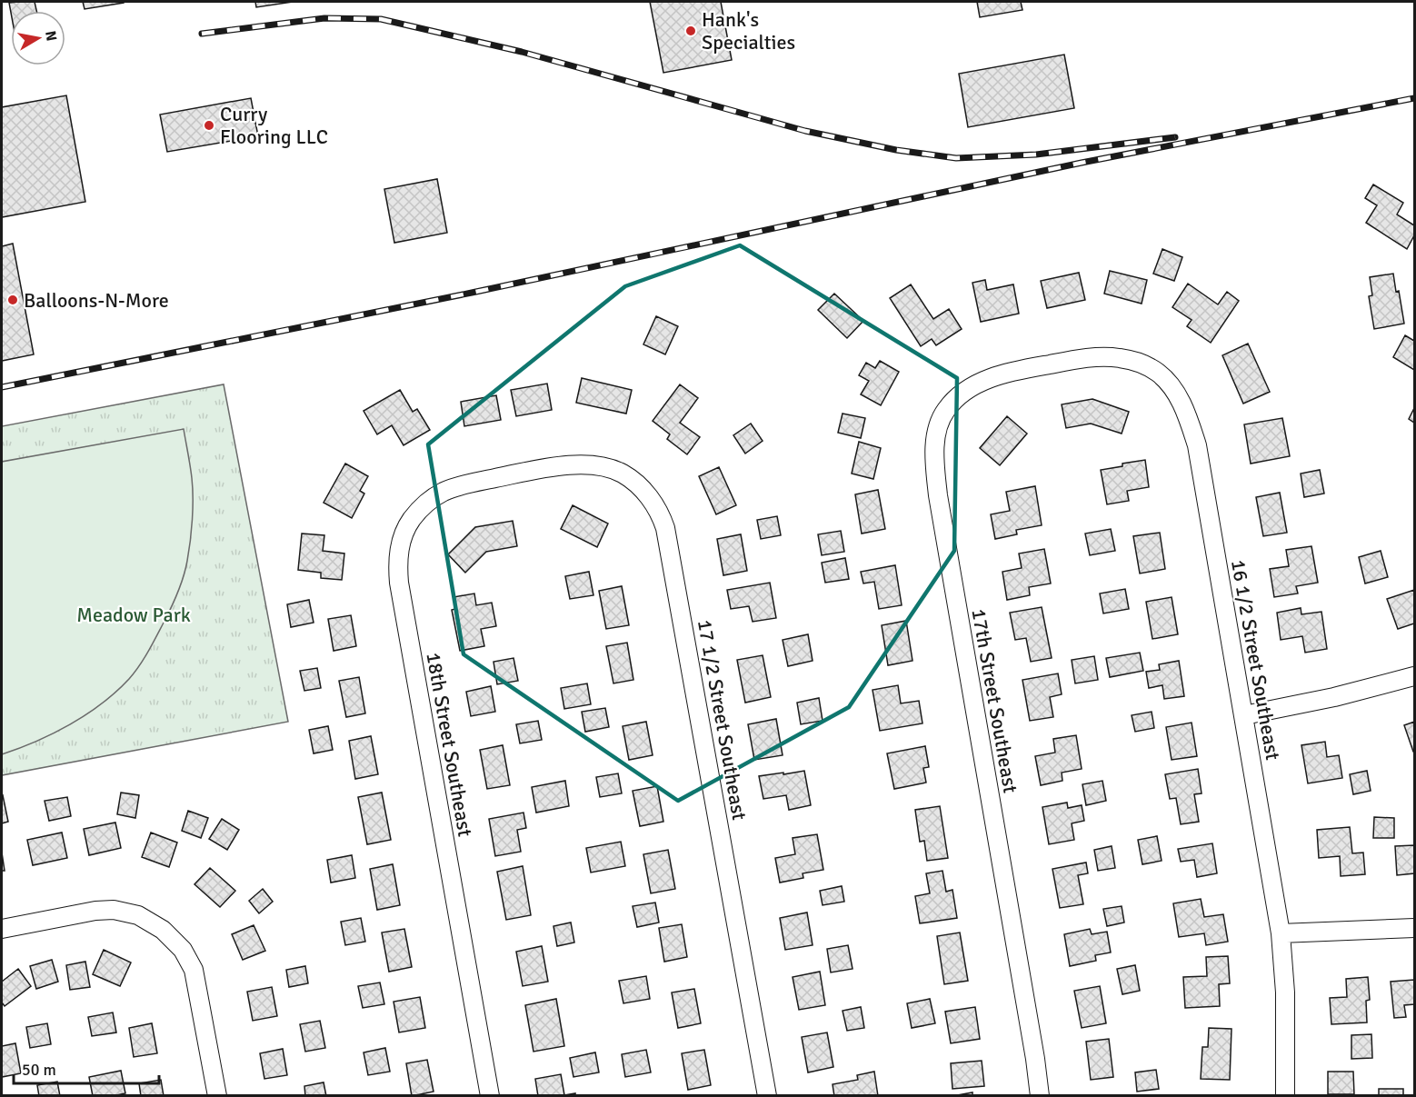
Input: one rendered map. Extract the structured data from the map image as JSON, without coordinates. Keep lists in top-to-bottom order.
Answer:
{
  "streets": {
    "street": [
      "16 1/2 Street Southeast",
      "17th Street Southeast",
      "17 1/2 Street Southeast",
      "18th Street Southeast"
    ]
  },
  "crossings": [
    ["16 1/2 Street Southeast", "17th Street Southeast"],
    ["17 1/2 Street Southeast", "18th Street Southeast"]
  ],
  "parks": ["Meadow Park"],
  "places": ["Hank's Specialties", "Curry Flooring LLC", "Balloons-N-More"],
  "scale_bar": "50 m",
  "north": "right"
}
